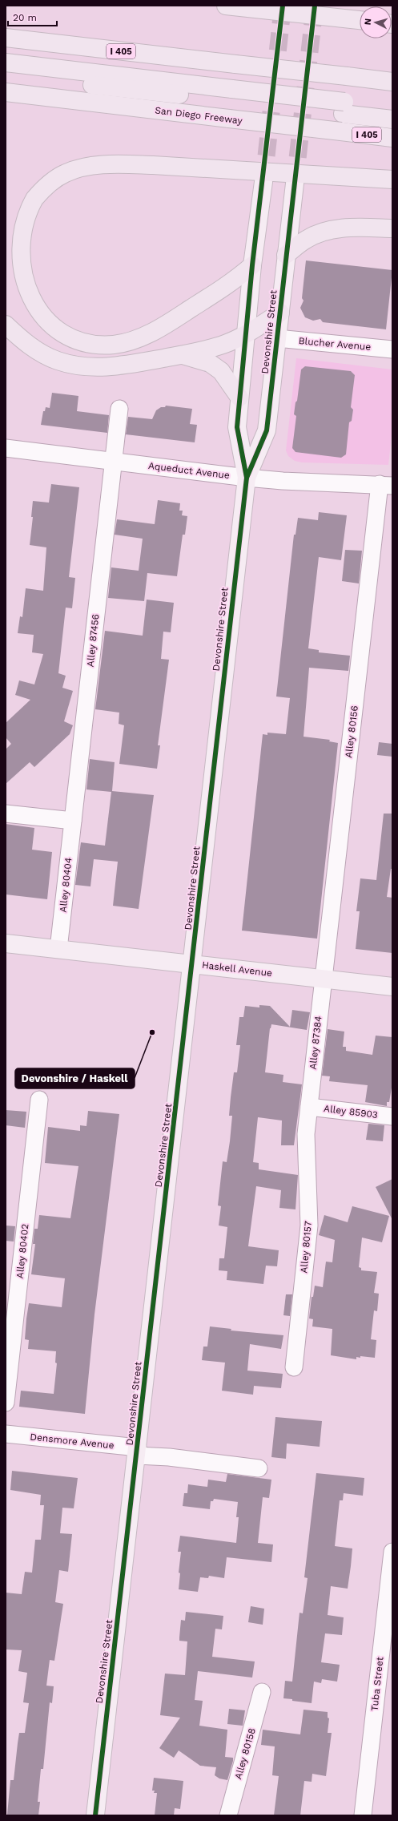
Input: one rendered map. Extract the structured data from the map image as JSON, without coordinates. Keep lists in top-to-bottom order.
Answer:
{
  "streets": {
    "highway": ["I 405", "San Diego Freeway"],
    "main road": ["Devonshire Street", "Haskell Avenue"],
    "street": [
      "Blucher Avenue",
      "Aqueduct Avenue",
      "Alley 87456",
      "Alley 80156",
      "Alley 80404",
      "Alley 87384",
      "Alley 85903",
      "Alley 80157",
      "Alley 80402",
      "Densmore Avenue",
      "Tuba Street",
      "Alley 80158"
    ]
  },
  "crossings": [
    ["Devonshire Street", "Blucher Avenue"],
    ["Devonshire Street", "Aqueduct Avenue"],
    ["Devonshire Street", "Haskell Avenue"],
    ["Devonshire Street", "Densmore Avenue"],
    ["Aqueduct Avenue", "Alley 87456"],
    ["Aqueduct Avenue", "Alley 80156"],
    ["Alley 87456", "Alley 80404"],
    ["Alley 80156", "Haskell Avenue"],
    ["Alley 80156", "Alley 87384"],
    ["Alley 80404", "Haskell Avenue"],
    ["Haskell Avenue", "Alley 87384"],
    ["Alley 87384", "Alley 85903"],
    ["Alley 87384", "Alley 80157"],
    ["Alley 85903", "Alley 80157"]
  ],
  "places": ["Devonshire / Haskell"],
  "scale_bar": "20 m",
  "north": "left"
}
